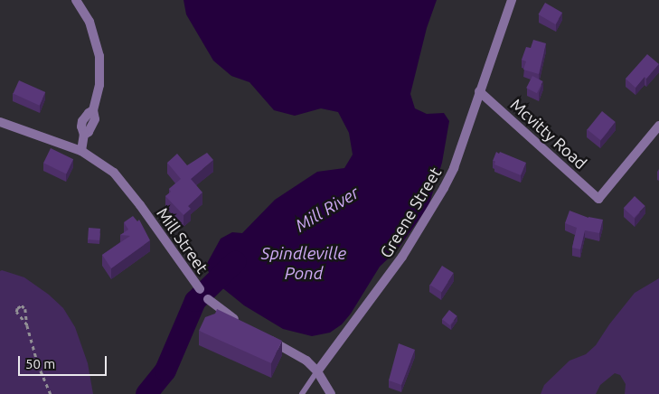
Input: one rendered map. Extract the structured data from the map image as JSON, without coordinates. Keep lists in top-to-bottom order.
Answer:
{
  "streets": {
    "street": ["Mcvitty Road", "Greene Street", "Mill Street"]
  },
  "crossings": [
    ["Mcvitty Road", "Greene Street"]
  ],
  "water": ["Mill River", "Spindleville Pond"],
  "scale_bar": "50 m"
}
